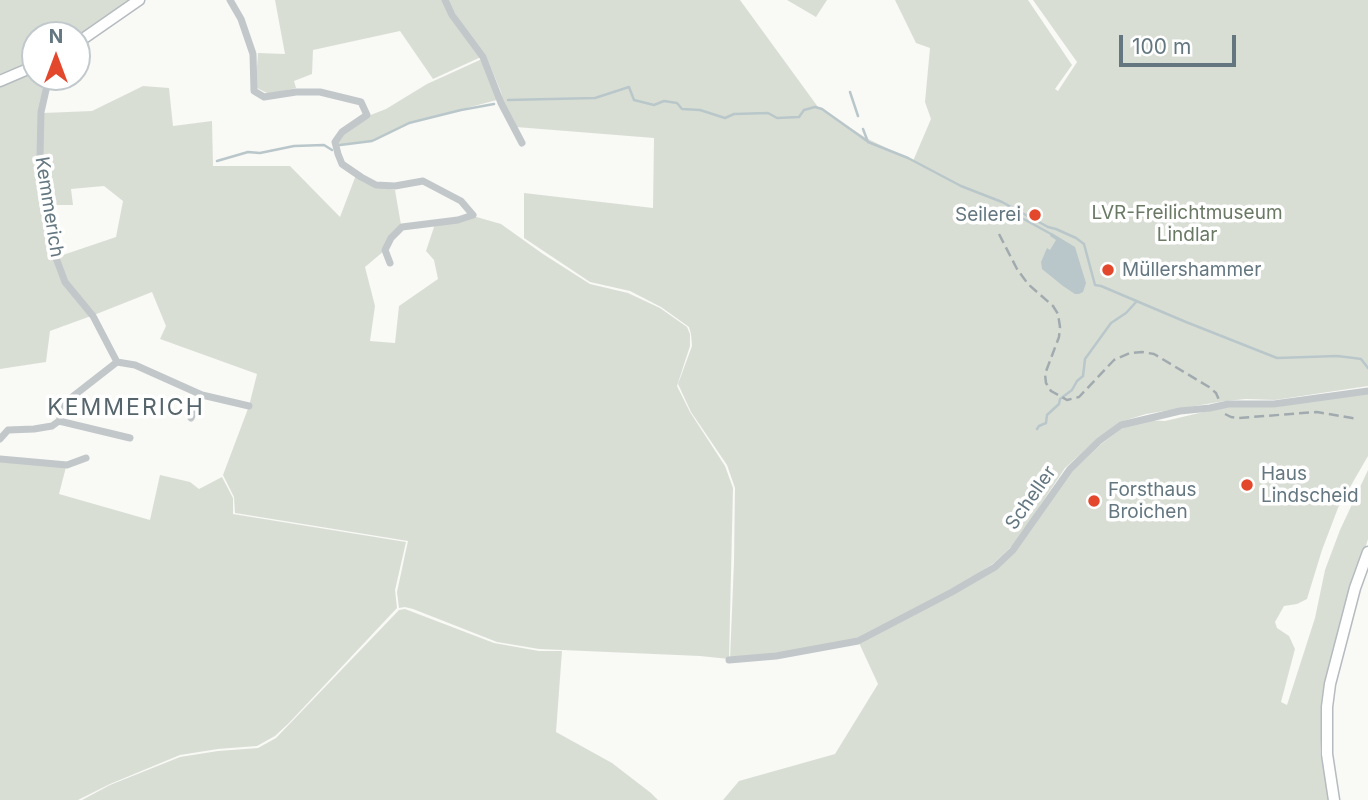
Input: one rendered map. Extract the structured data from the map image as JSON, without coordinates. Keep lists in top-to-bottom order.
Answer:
{
  "streets": {
    "street": ["Kemmerich", "Scheller"]
  },
  "districts": ["KEMMERICH"],
  "parks": ["LVR-Freilichtmuseum Lindlar"],
  "places": [
    "Seilerei",
    "Müllershammer",
    "Haus Lindscheid",
    "Forsthaus Broichen"
  ],
  "scale_bar": "100 m",
  "north": "top"
}
